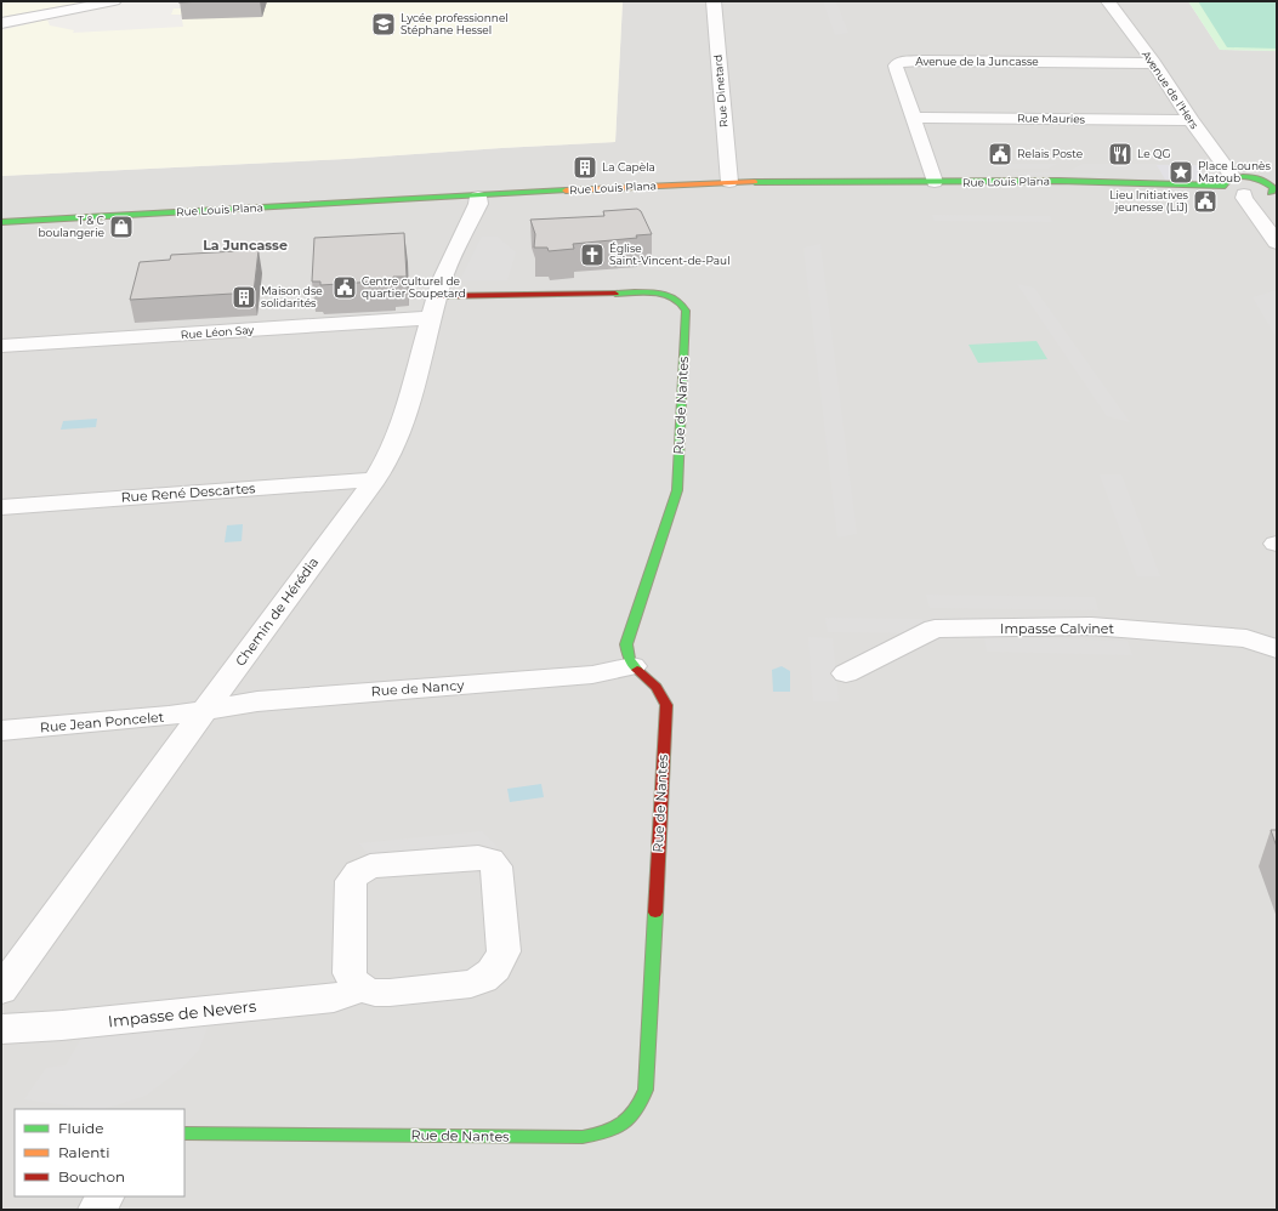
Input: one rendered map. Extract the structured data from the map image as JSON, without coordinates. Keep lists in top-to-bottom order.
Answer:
{
  "streets": {
    "street": [
      "Avenue de la Juncasse",
      "Avenue de l'Hers",
      "Rue Dinetard",
      "Rue Mauries",
      "Rue Louis Plana",
      "Rue Léon Say",
      "Rue de Nantes",
      "Rue René Descartes",
      "Chemin de Hérédia",
      "Impasse Calvinet",
      "Rue de Nancy",
      "Rue Jean Poncelet",
      "Impasse de Nevers"
    ]
  },
  "crossings": [
    ["Avenue de la Juncasse", "Avenue de l'Hers"],
    ["Avenue de la Juncasse", "Rue Mauries"],
    ["Avenue de la Juncasse", "Rue Louis Plana"],
    ["Avenue de l'Hers", "Rue Mauries"],
    ["Avenue de l'Hers", "Rue Louis Plana"],
    ["Rue Dinetard", "Rue Louis Plana"],
    ["Rue Louis Plana", "Chemin de Hérédia"],
    ["Rue Léon Say", "Rue de Nantes"],
    ["Rue Léon Say", "Chemin de Hérédia"],
    ["Rue de Nantes", "Chemin de Hérédia"],
    ["Rue de Nantes", "Rue de Nancy"],
    ["Rue René Descartes", "Chemin de Hérédia"],
    ["Chemin de Hérédia", "Rue de Nancy"],
    ["Chemin de Hérédia", "Rue Jean Poncelet"],
    ["Rue de Nancy", "Rue Jean Poncelet"]
  ],
  "districts": ["La Juncasse"],
  "places": {
    "school or university": ["Lycée professionnel Stéphane Hessel"],
    "public building": ["Relais Poste", "Lieu Initiatives jeunesse (LiJ)", "Centre culturel de quartier Soupetard"],
    "restaurant": ["Le QG"],
    "building": ["La Capèla", "Maison dse solidarités"],
    "place": ["Place Lounès Matoub"],
    "shop": ["T & C boulangerie"],
    "church": ["Église Saint-Vincent-de-Paul"]
  },
  "legend": ["Fluide", "Ralenti", "Bouchon"]
}
